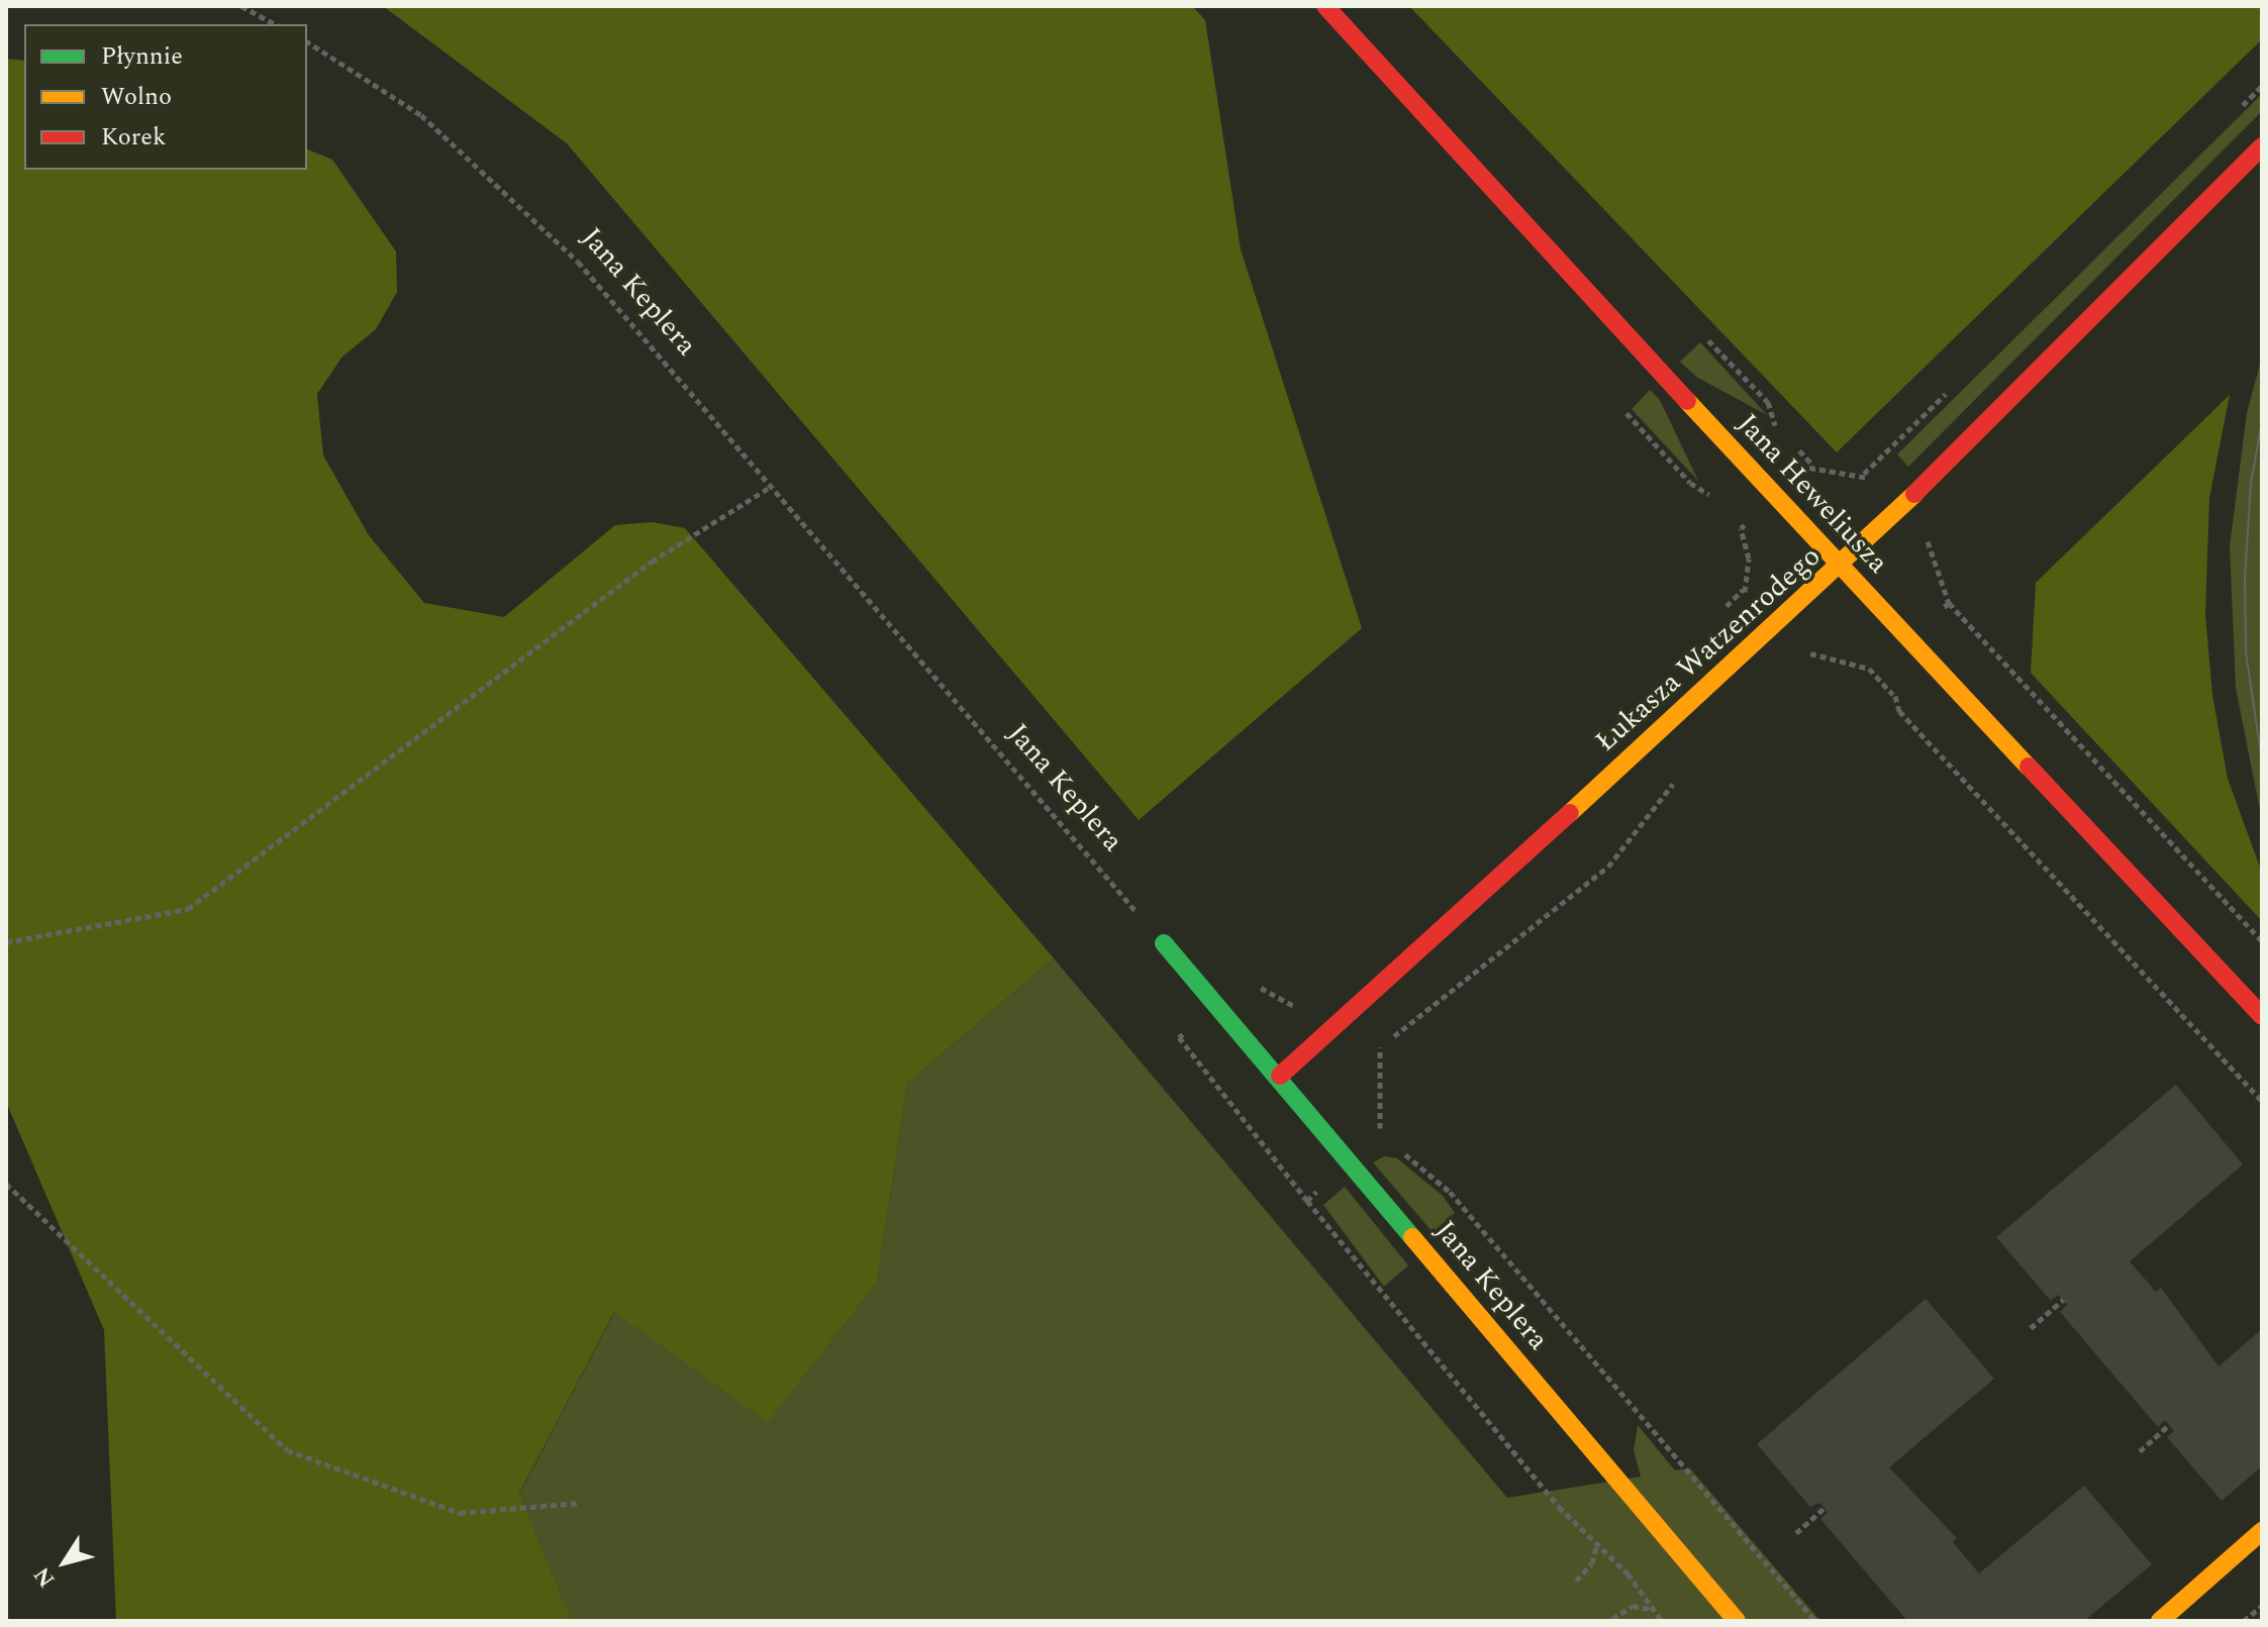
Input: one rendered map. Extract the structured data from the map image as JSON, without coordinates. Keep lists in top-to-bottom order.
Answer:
{
  "streets": {
    "street": ["Jana Keplera", "Jana Heweliusza", "Łukasza Watzenrodego"]
  },
  "crossings": [
    ["Jana Keplera", "Łukasza Watzenrodego"],
    ["Jana Heweliusza", "Łukasza Watzenrodego"]
  ],
  "legend": ["Płynnie", "Wolno", "Korek"],
  "north": "bottom left"
}
